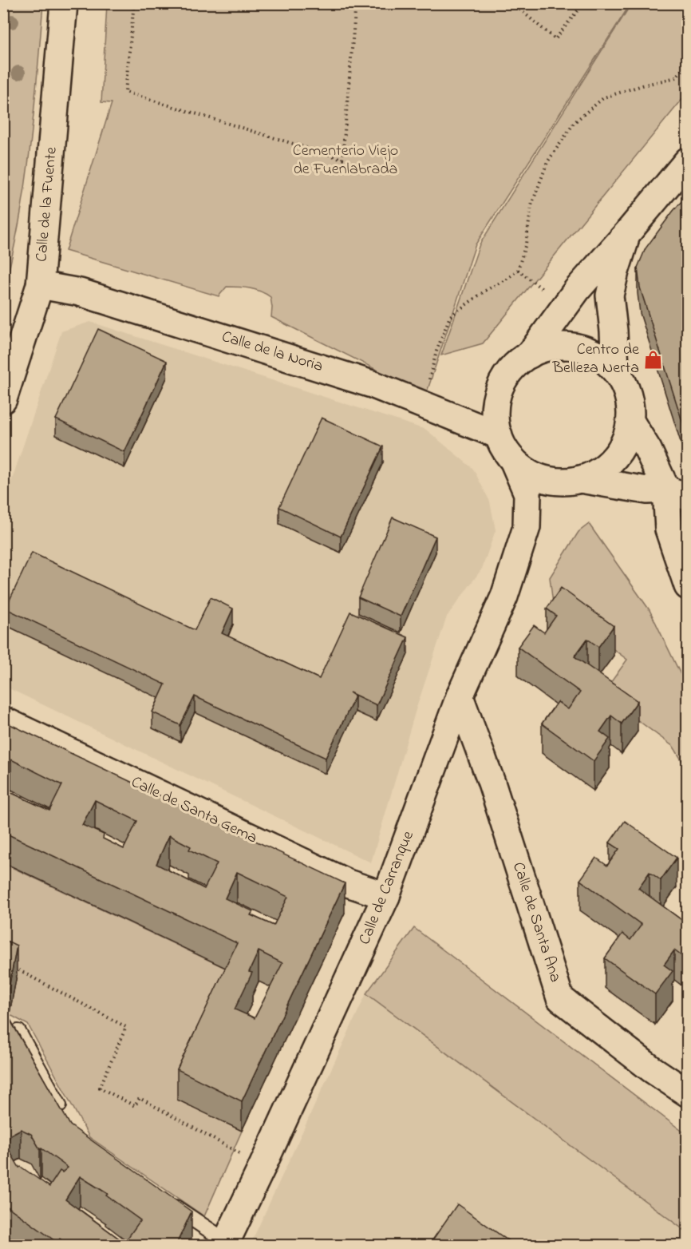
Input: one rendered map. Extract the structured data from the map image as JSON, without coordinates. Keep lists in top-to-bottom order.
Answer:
{
  "streets": {
    "street": [
      "Calle de la Fuente",
      "Calle de la Noria",
      "Calle de Santa Gema",
      "Calle de Carranque",
      "Calle de Santa Ana"
    ]
  },
  "crossings": [
    ["Calle de la Fuente", "Calle de la Noria"],
    ["Calle de la Noria", "Calle de Carranque"],
    ["Calle de Santa Gema", "Calle de Carranque"],
    ["Calle de Carranque", "Calle de Santa Ana"]
  ],
  "parks": ["Cementerio Viejo de Fuenlabrada"],
  "places": {
    "shop": ["Centro de Belleza Nerta"]
  }
}
